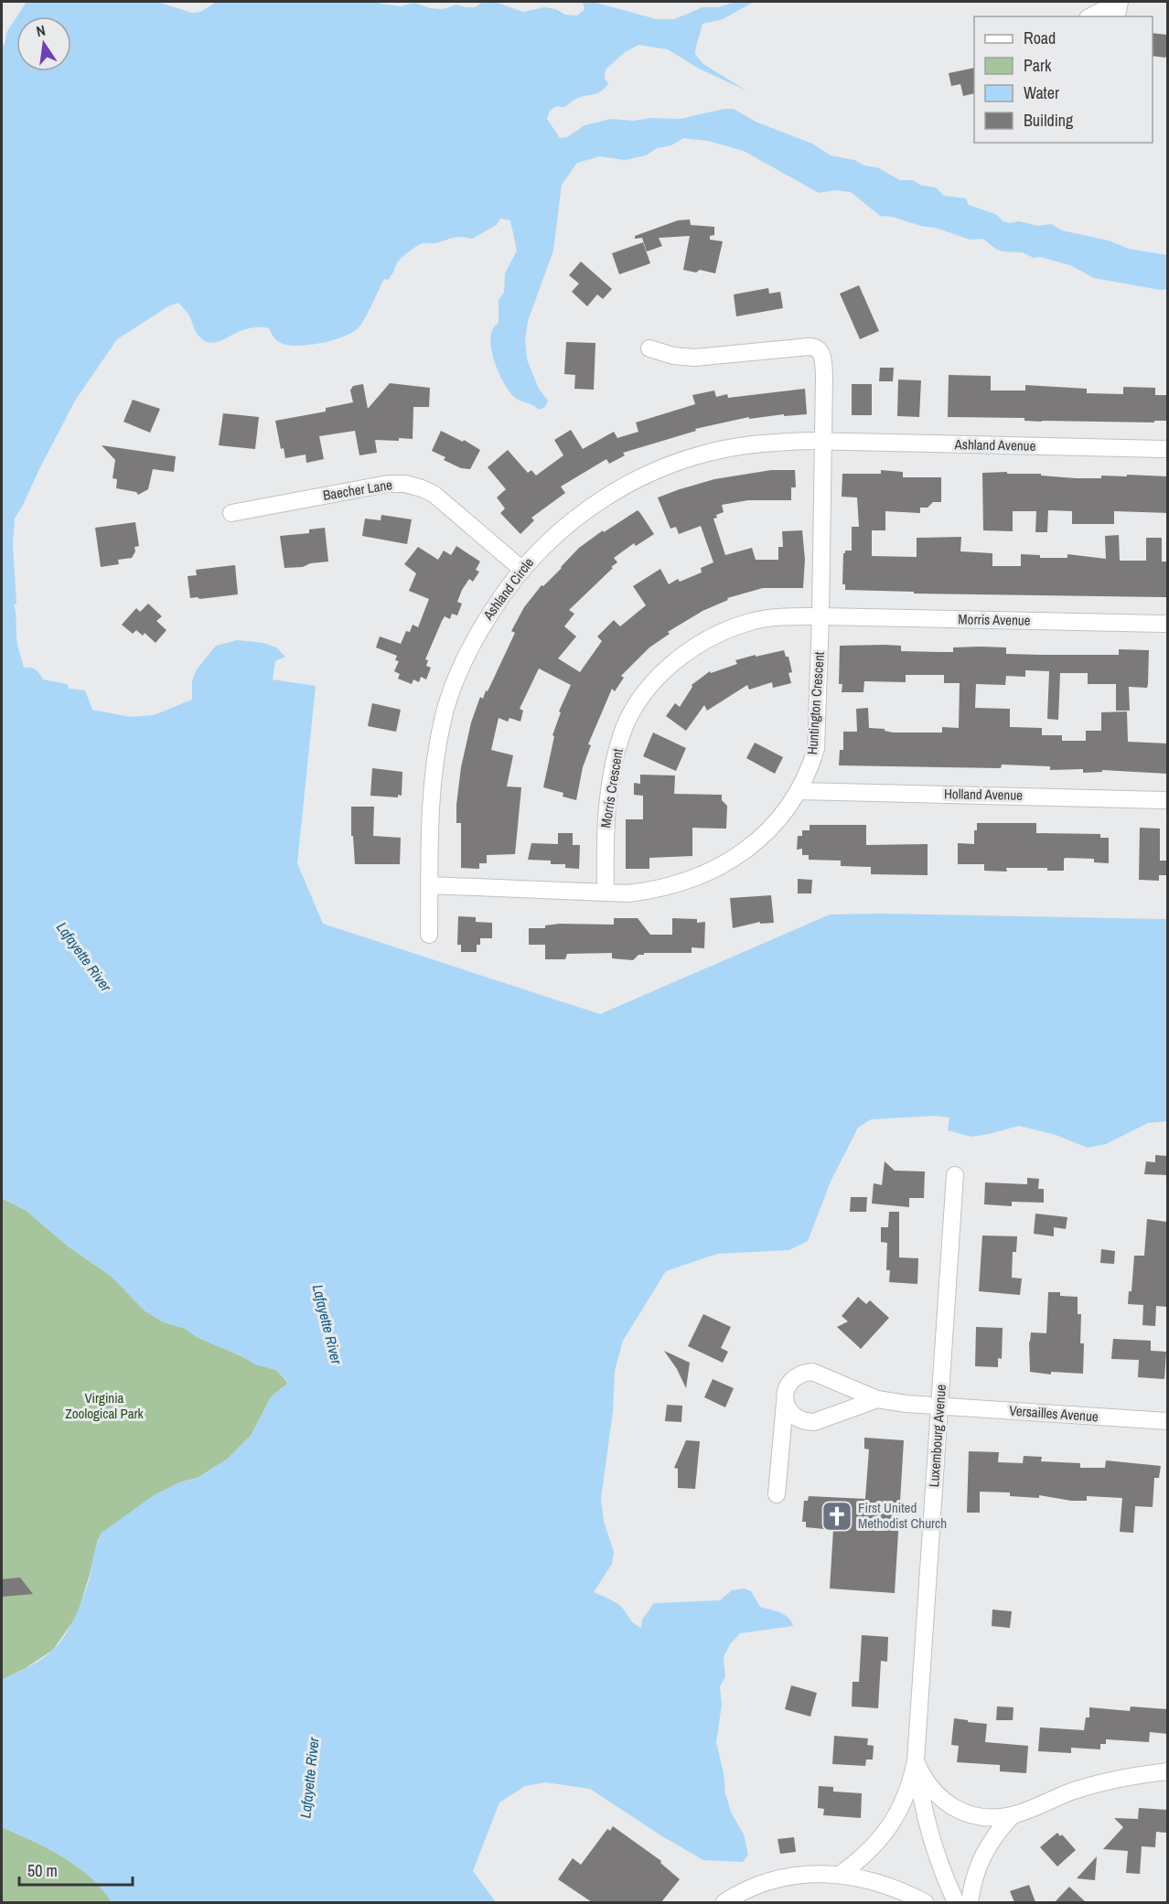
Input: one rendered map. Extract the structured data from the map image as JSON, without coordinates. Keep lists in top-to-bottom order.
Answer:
{
  "streets": {
    "street": [
      "Ashland Avenue",
      "Baecher Lane",
      "Ashland Circle",
      "Morris Avenue",
      "Huntington Crescent",
      "Morris Crescent",
      "Holland Avenue",
      "Versailles Avenue",
      "Luxembourg Avenue"
    ]
  },
  "crossings": [
    ["Ashland Avenue", "Ashland Circle"],
    ["Ashland Avenue", "Huntington Crescent"],
    ["Baecher Lane", "Ashland Circle"],
    ["Ashland Circle", "Huntington Crescent"],
    ["Morris Avenue", "Huntington Crescent"],
    ["Morris Avenue", "Morris Crescent"],
    ["Huntington Crescent", "Morris Crescent"],
    ["Huntington Crescent", "Holland Avenue"],
    ["Versailles Avenue", "Luxembourg Avenue"]
  ],
  "water": ["Lafayette River"],
  "parks": ["Virginia Zoological Park"],
  "places": {
    "church": ["First United Methodist Church"]
  },
  "legend": [
    "Road",
    "Park",
    "Water",
    "Building"
  ],
  "scale_bar": "50 m",
  "north": "top"
}
